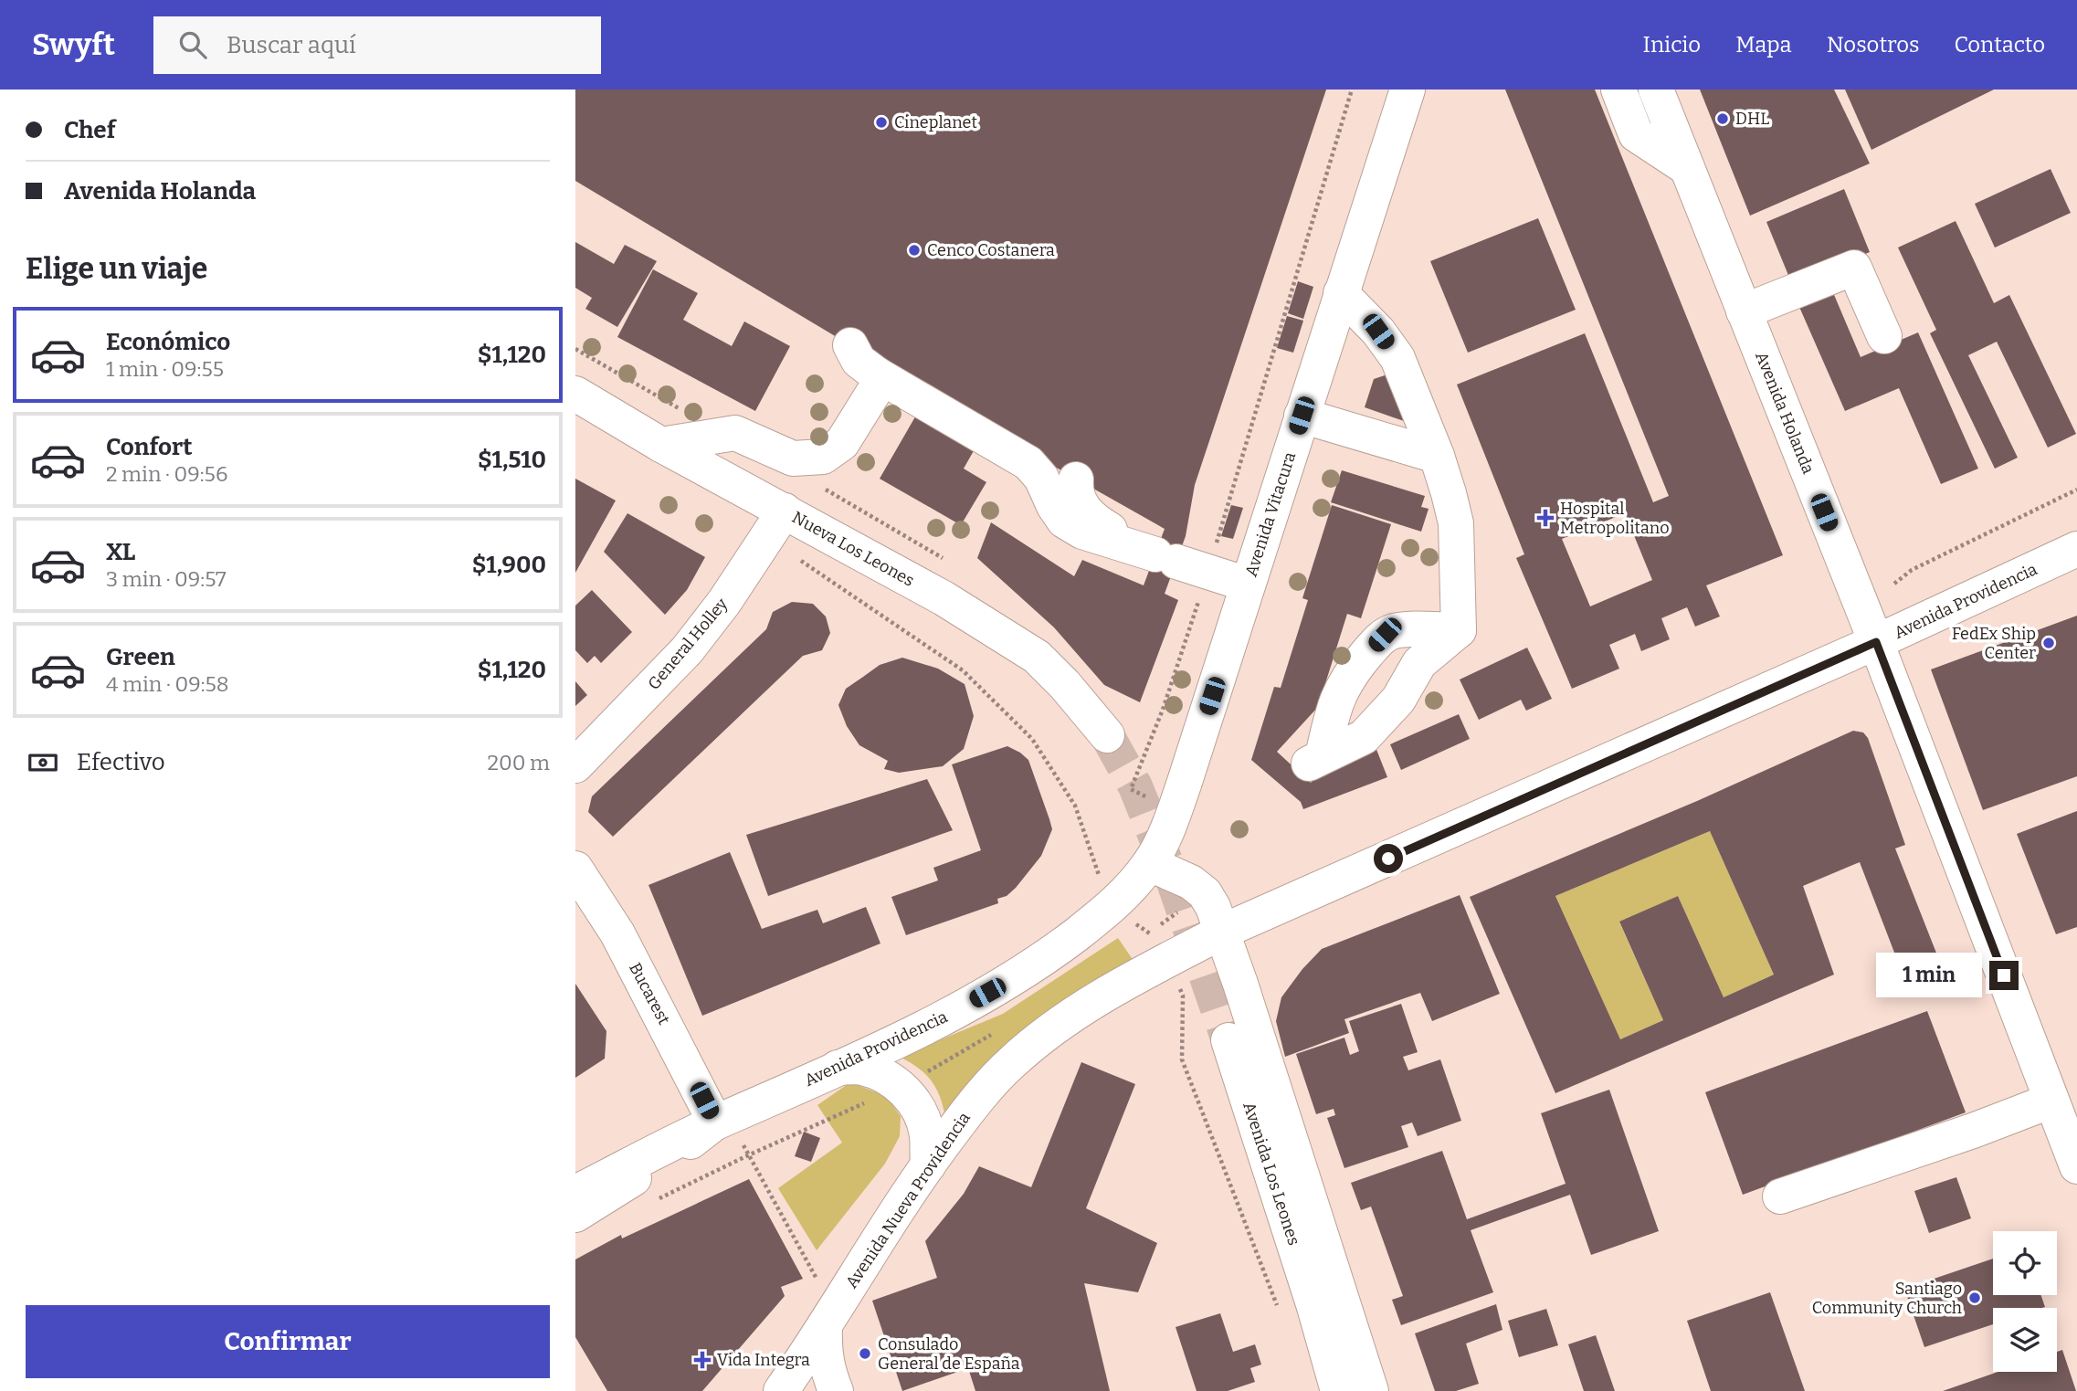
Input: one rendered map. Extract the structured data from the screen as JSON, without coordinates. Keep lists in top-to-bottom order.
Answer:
{
  "streets": {
    "main road": [
      "Avenida Holanda",
      "Avenida Vitacura",
      "Nueva Los Leones",
      "Avenida Providencia",
      "General Holley",
      "Bucarest",
      "Avenida Los Leones",
      "Avenida Nueva Providencia"
    ]
  },
  "crossings": [
    ["Avenida Holanda", "Avenida Providencia"],
    ["Avenida Vitacura", "Avenida Providencia"],
    ["Nueva Los Leones", "General Holley"],
    ["Avenida Providencia", "Bucarest"],
    ["Avenida Providencia", "Avenida Nueva Providencia"]
  ],
  "places": {
    "other": [
      "DHL",
      "Cineplanet",
      "Cenco Costanera",
      "FedEx Ship Center",
      "Santiago Community Church",
      "Consulado General de España"
    ],
    "health": ["Hospital Metropolitano", "Vida Integra"]
  },
  "page": {
    "header": "Swyft",
    "search": "Buscar aquí",
    "nav": [
      "Inicio",
      "Mapa",
      "Nosotros",
      "Contacto"
    ],
    "banner": ["Chef", "Avenida Holanda"],
    "heading": "Elige un viaje",
    "list": [
      {
        "name": "Económico",
        "note": "1 min · 09:55",
        "value": "$1,120"
      },
      {
        "name": "Confort",
        "note": "2 min · 09:56",
        "value": "$1,510"
      },
      {
        "name": "XL",
        "note": "3 min · 09:57",
        "value": "$1,900"
      },
      {
        "name": "Green",
        "note": "4 min · 09:58",
        "value": "$1,120"
      }
    ],
    "pay": ["Efectivo", "200 m"],
    "bubble": "1 min",
    "buttons": "Confirmar"
  }
}
